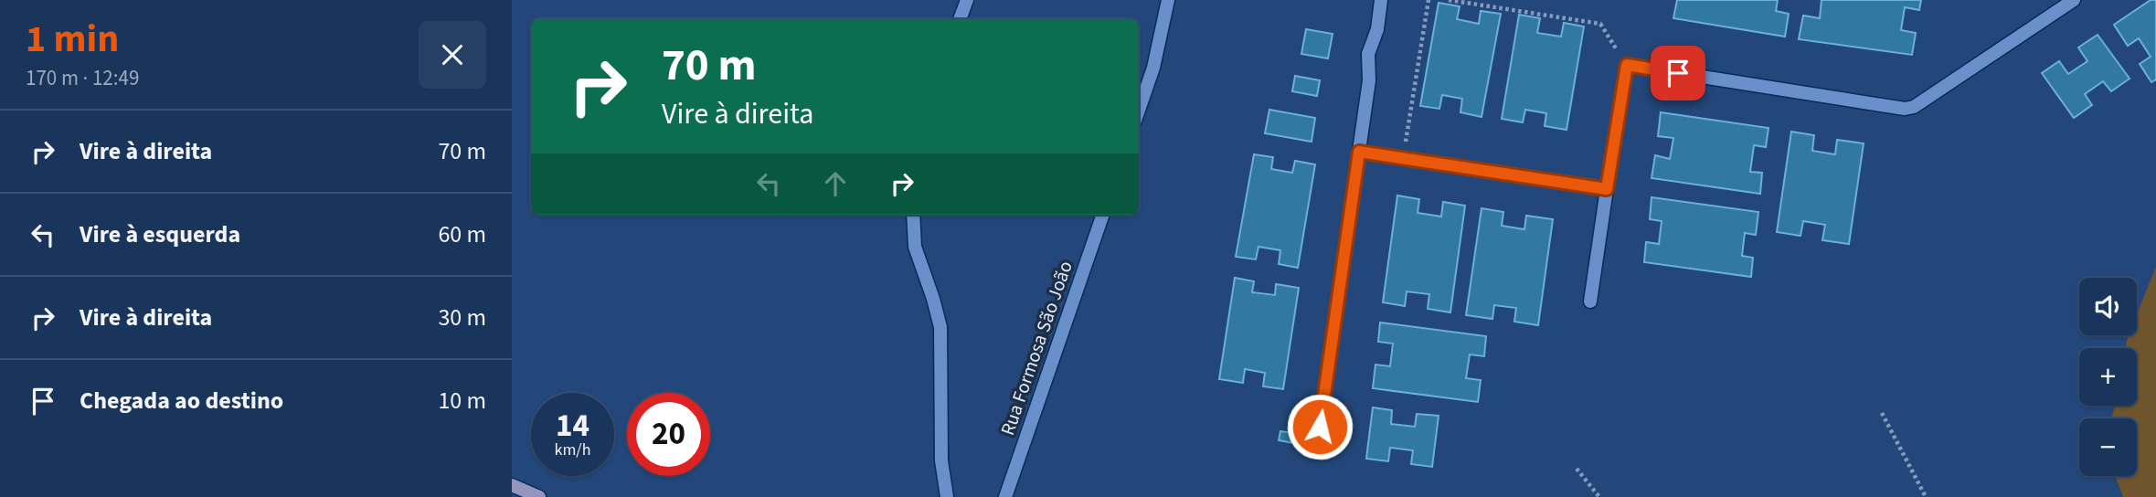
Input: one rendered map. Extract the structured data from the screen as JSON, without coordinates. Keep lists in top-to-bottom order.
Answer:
{
  "streets": {
    "street": ["Rua Formosa São João"]
  },
  "page": {
    "heading": ["1 min", "170 m · 12:49"],
    "turn": ["70 m", "Vire à direita"],
    "list": [
      {
        "name": "Vire à direita",
        "value": "70 m"
      },
      {
        "name": "Vire à esquerda",
        "value": "60 m"
      },
      {
        "name": "Vire à direita",
        "value": "30 m"
      },
      {
        "name": "Chegada ao destino",
        "value": "10 m"
      }
    ],
    "map_buttons": ["+", "−"],
    "speed": "14 km/h",
    "limit": "20"
  }
}
